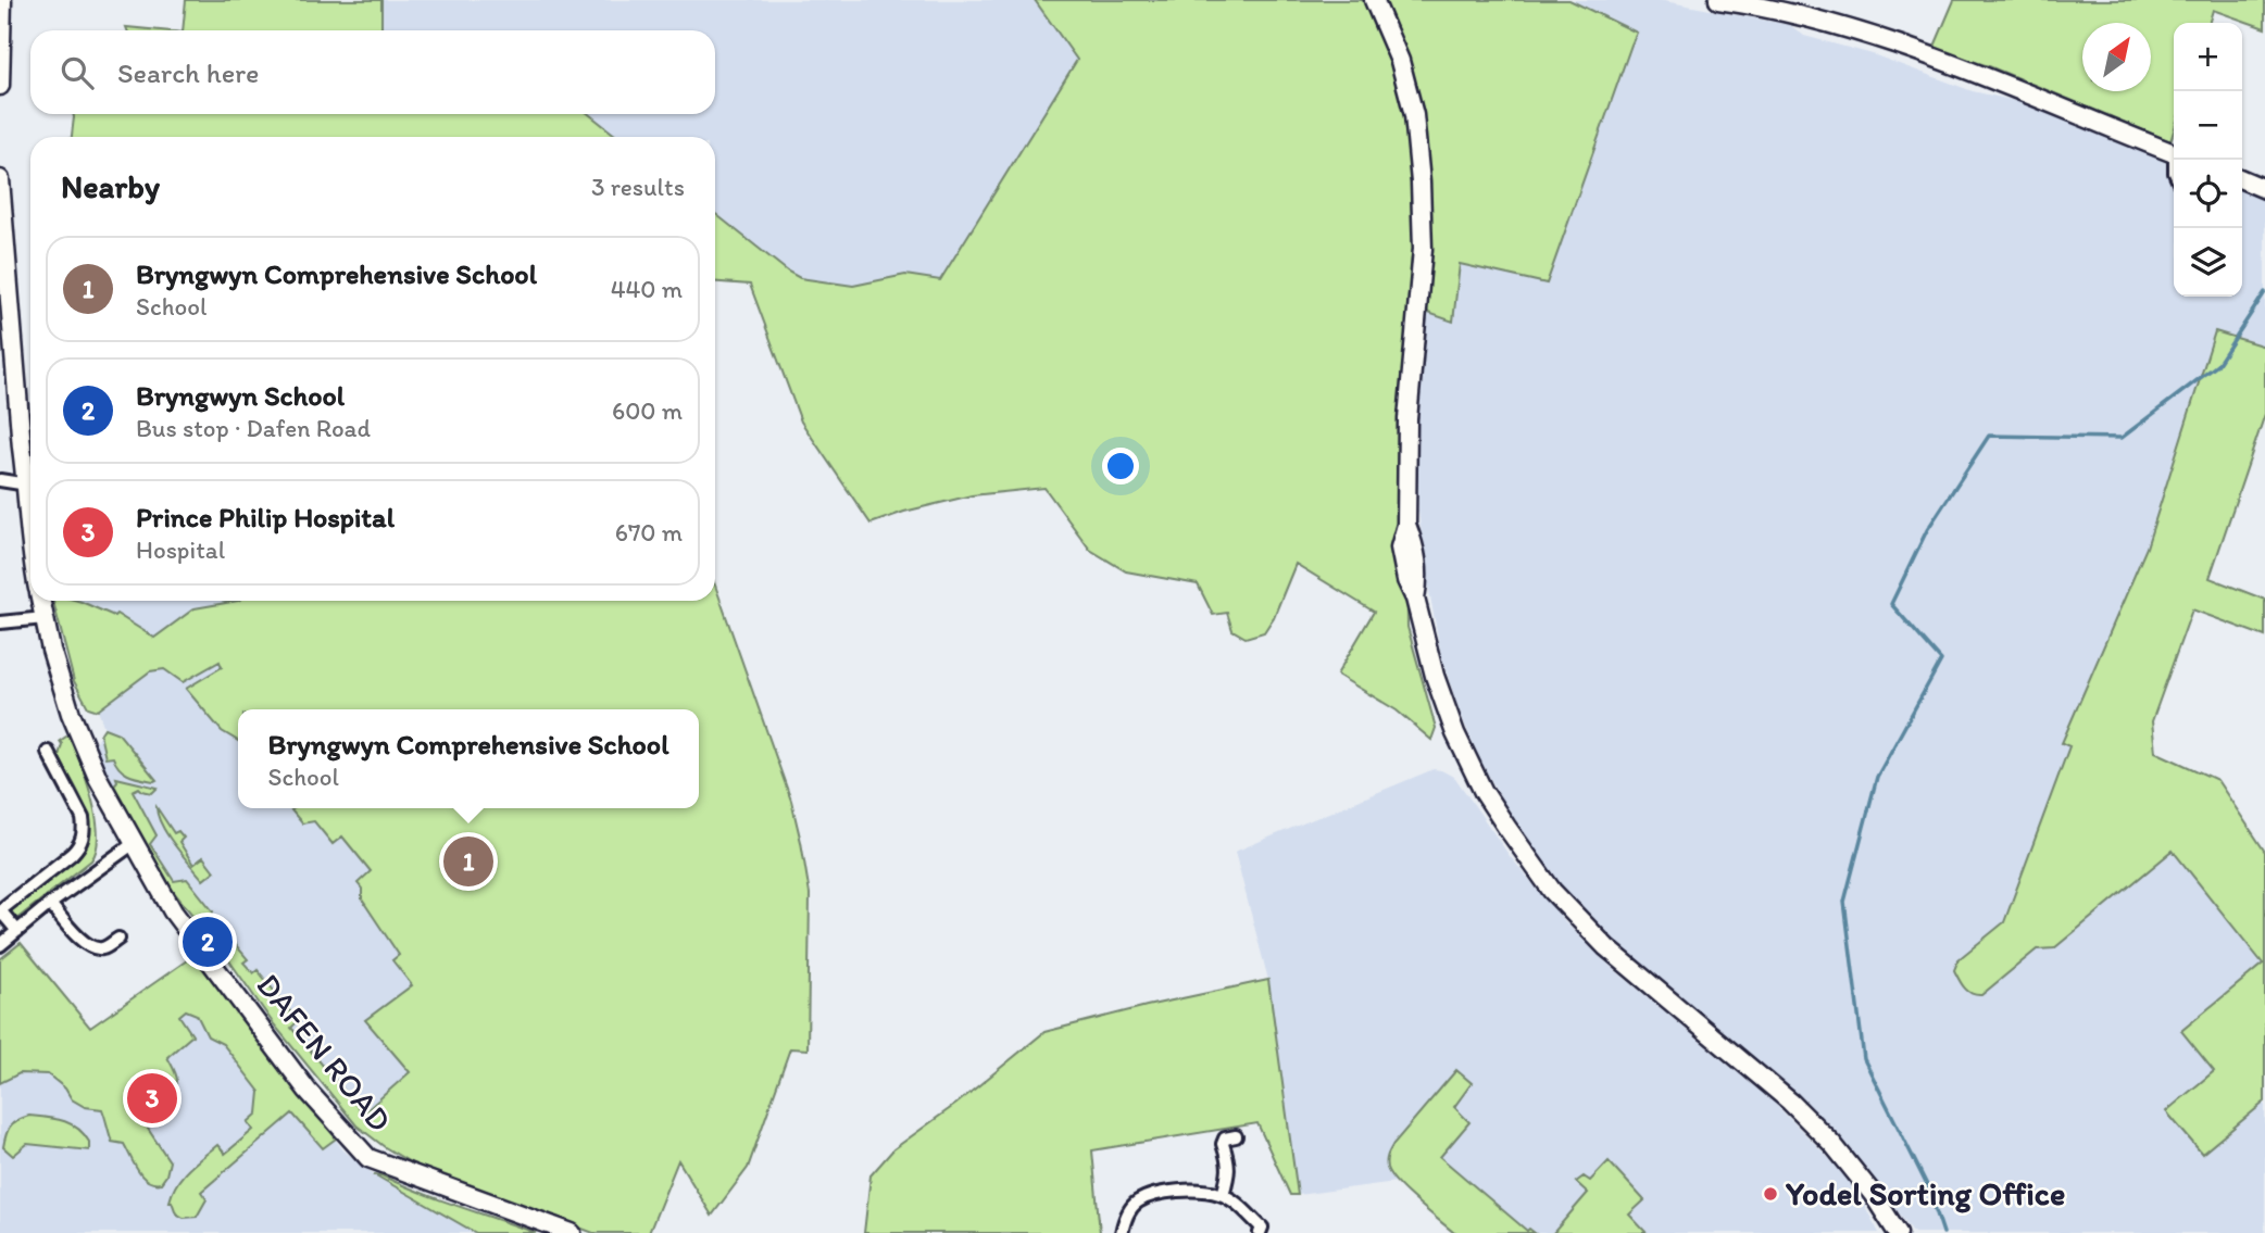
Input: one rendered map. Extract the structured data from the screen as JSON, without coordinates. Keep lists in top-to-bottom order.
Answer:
{
  "streets": {
    "street": ["DAFEN ROAD"]
  },
  "places": ["Yodel Sorting Office"],
  "north": "top right",
  "page": {
    "map_buttons": ["+", "−"],
    "search": "Search here",
    "heading": ["Nearby", "3 results"],
    "list": [
      {
        "mark": "1",
        "name": "Bryngwyn Comprehensive School",
        "note": "School",
        "value": "440 m"
      },
      {
        "mark": "2",
        "name": "Bryngwyn School",
        "note": "Bus stop · Dafen Road",
        "value": "600 m"
      },
      {
        "mark": "3",
        "name": "Prince Philip Hospital",
        "note": "Hospital",
        "value": "670 m"
      }
    ],
    "popup": ["Bryngwyn Comprehensive School", "School"],
    "pins": ["1", "2", "3"]
  }
}
